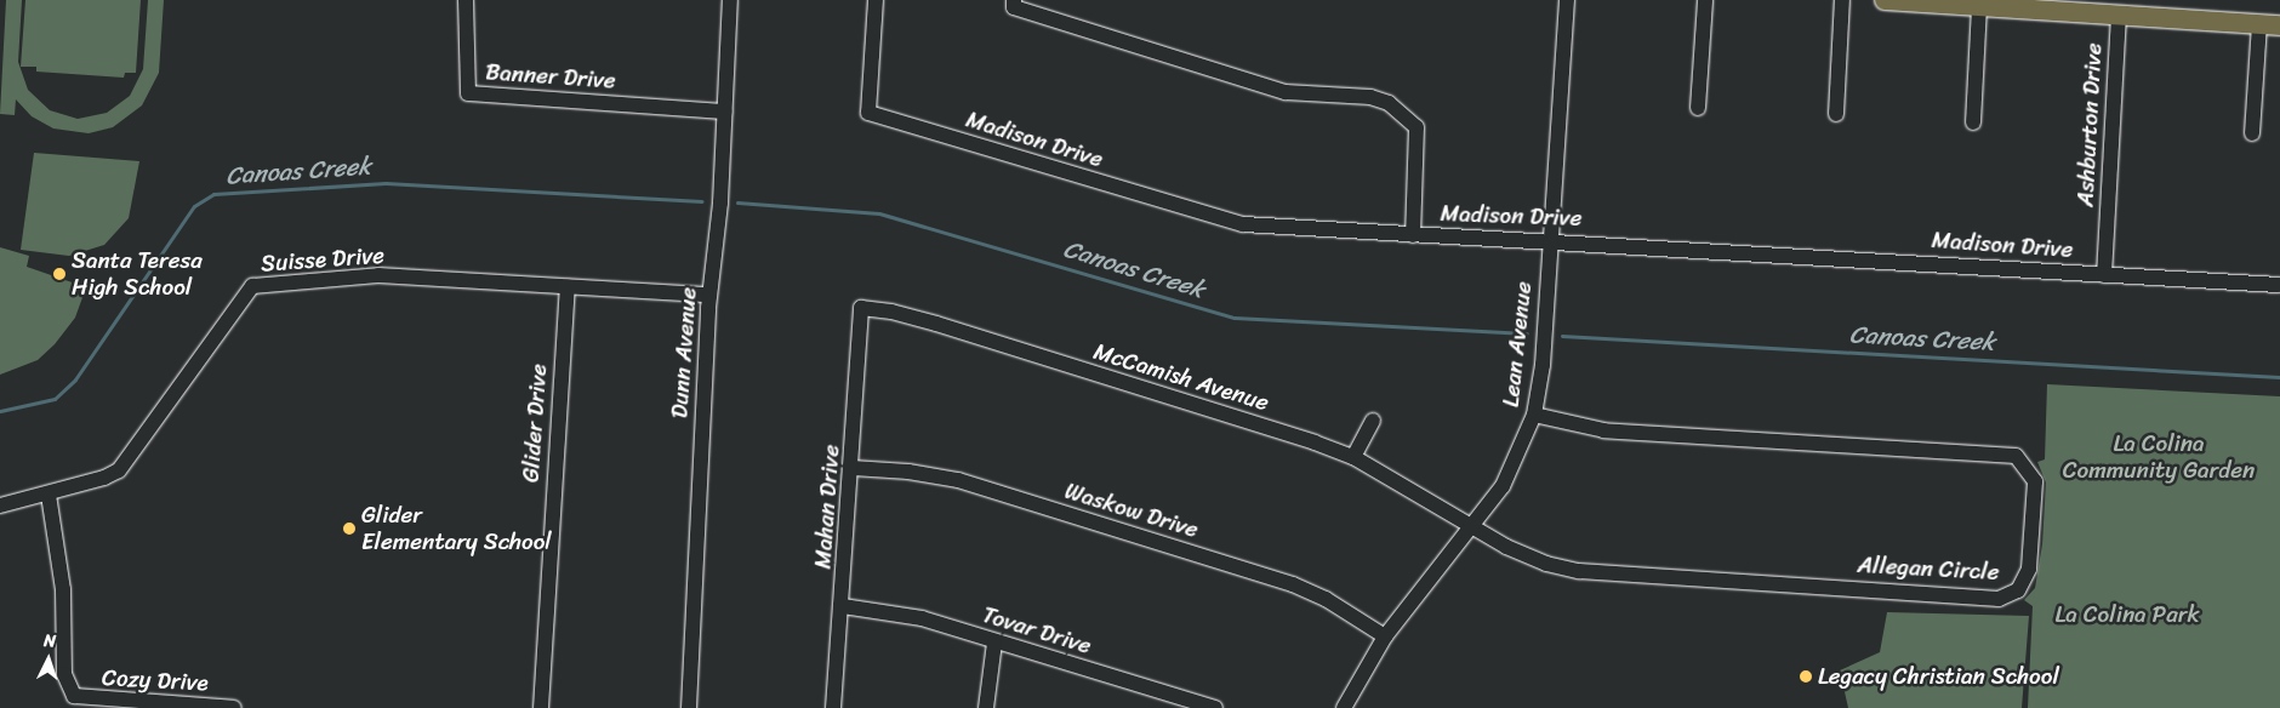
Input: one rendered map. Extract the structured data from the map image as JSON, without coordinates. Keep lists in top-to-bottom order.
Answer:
{
  "streets": {
    "street": [
      "Banner Drive",
      "Ashburton Drive",
      "Madison Drive",
      "Suisse Drive",
      "Lean Avenue",
      "Dunn Avenue",
      "McCamish Avenue",
      "Glider Drive",
      "Mahan Drive",
      "Waskow Drive",
      "Allegan Circle",
      "Tovar Drive",
      "Cozy Drive"
    ]
  },
  "crossings": [
    ["Banner Drive", "Dunn Avenue"],
    ["Ashburton Drive", "Madison Drive"],
    ["Madison Drive", "Lean Avenue"],
    ["Suisse Drive", "Dunn Avenue"],
    ["Suisse Drive", "Glider Drive"],
    ["Suisse Drive", "Cozy Drive"],
    ["Lean Avenue", "McCamish Avenue"],
    ["Lean Avenue", "Waskow Drive"],
    ["Lean Avenue", "Allegan Circle"],
    ["McCamish Avenue", "Mahan Drive"],
    ["McCamish Avenue", "Allegan Circle"],
    ["Mahan Drive", "Waskow Drive"],
    ["Mahan Drive", "Tovar Drive"]
  ],
  "water": ["Canoas Creek"],
  "parks": ["La Colina Community Garden", "La Colina Park"],
  "places": ["Santa Teresa High School", "Glider Elementary School", "Legacy Christian School"],
  "north": "top"
}
